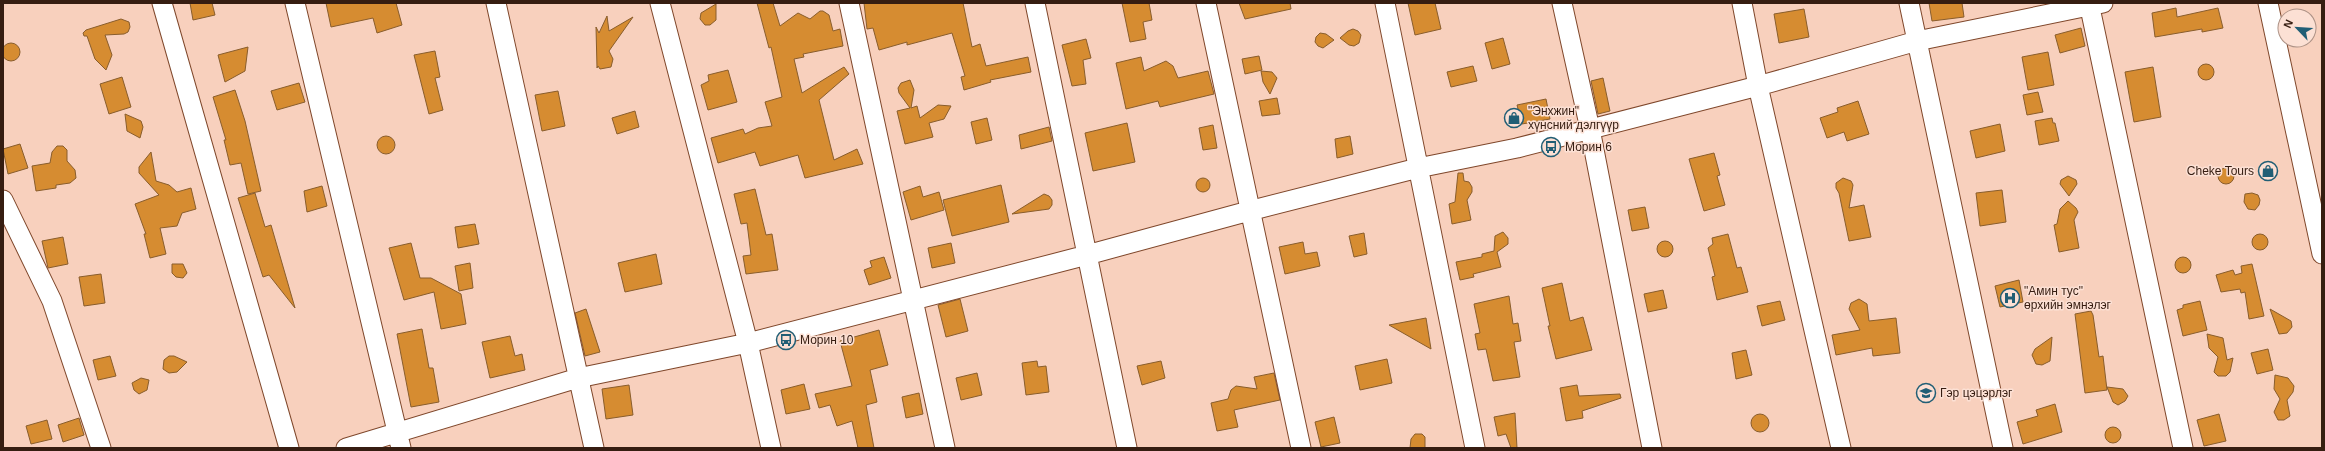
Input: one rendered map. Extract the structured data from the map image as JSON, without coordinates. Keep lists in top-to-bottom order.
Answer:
{
  "places": {
    "shop": ["\"Энхжин\" хүнсний дэлгүүр", "Cheke Tours"],
    "bus stop": ["Морин 6", "Морин 10"],
    "hospital": ["\"Амин тус\" өрхийн эмнэлэг"],
    "school or university": ["Гэр цэцэрлэг"]
  },
  "north": "top left"
}
